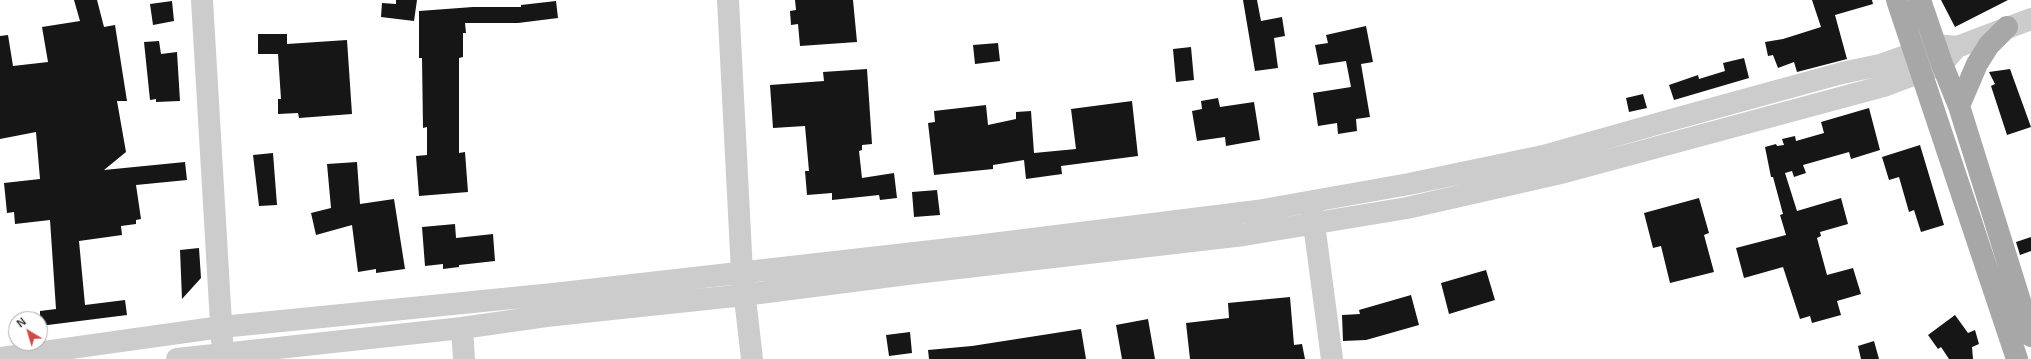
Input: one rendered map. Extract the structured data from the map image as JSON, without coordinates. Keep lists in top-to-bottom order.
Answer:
{
  "north": "top left"
}
